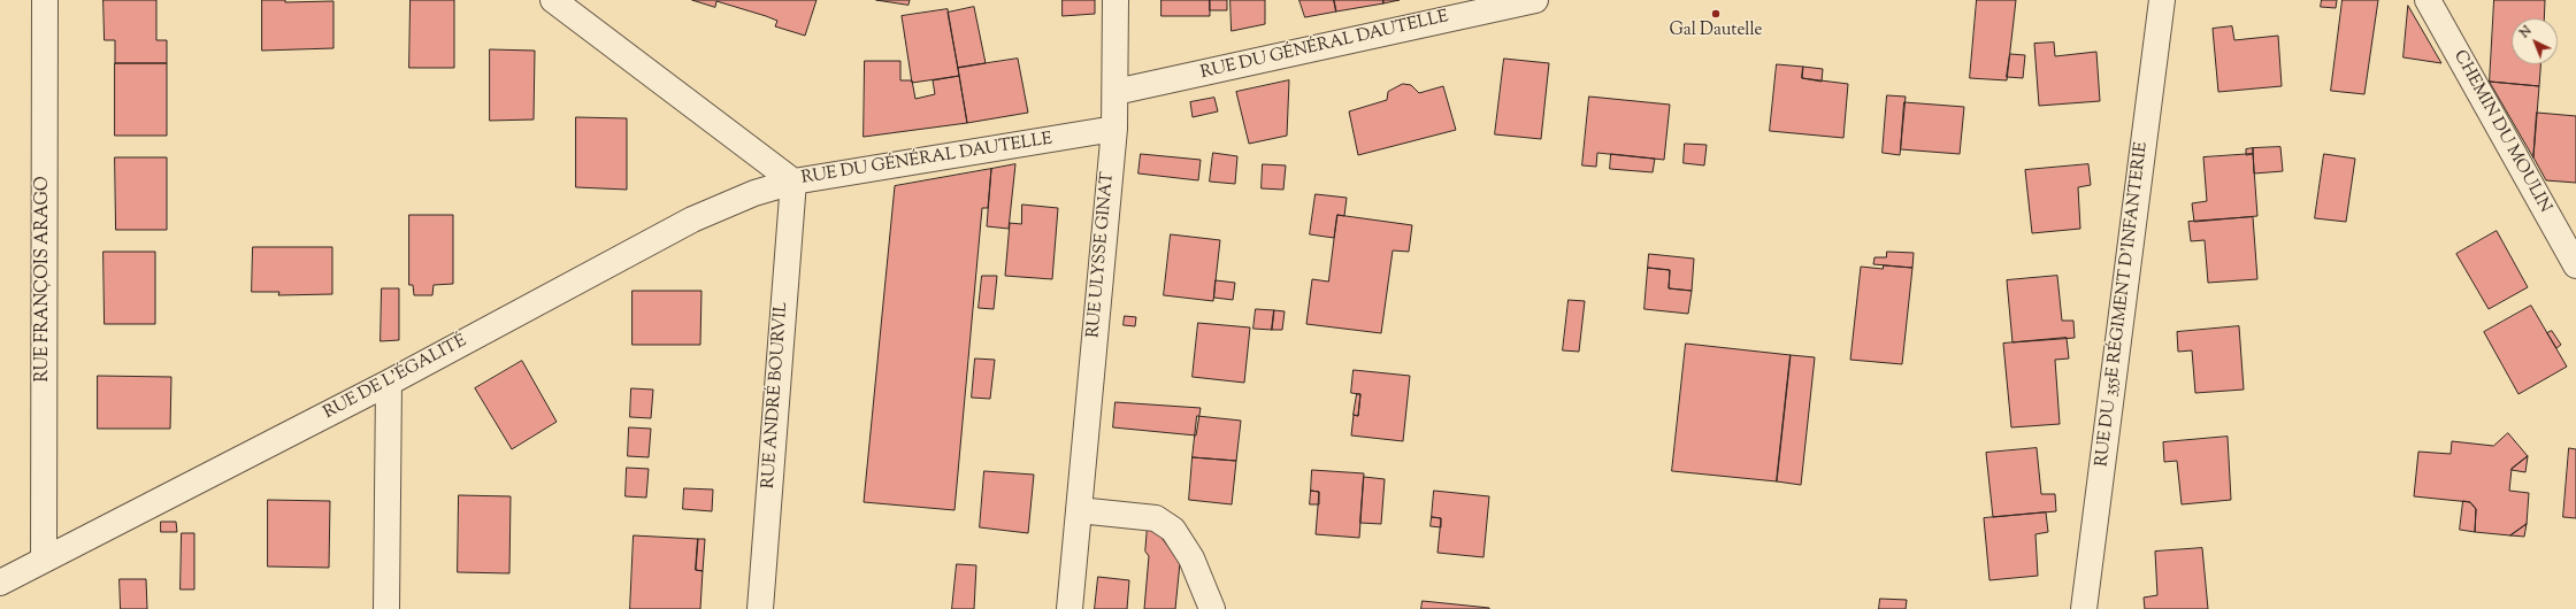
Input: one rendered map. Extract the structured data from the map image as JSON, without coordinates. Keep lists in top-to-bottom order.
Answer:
{
  "streets": {
    "street": [
      "RUE DU GÉNÉRAL DAUTELLE",
      "CHEMIN DU MOULIN",
      "RUE ULYSSE GINAT",
      "RUE FRANÇOIS ARAGO",
      "RUE DU 355E RÉGIMENT D'INFANTERIE",
      "RUE DE L'ÉGALITÉ",
      "RUE ANDRÉ BOURVIL"
    ]
  },
  "crossings": [
    ["RUE DU GÉNÉRAL DAUTELLE", "RUE ULYSSE GINAT"],
    ["RUE DU GÉNÉRAL DAUTELLE", "RUE DE L'ÉGALITÉ"],
    ["RUE DU GÉNÉRAL DAUTELLE", "RUE ANDRÉ BOURVIL"],
    ["RUE FRANÇOIS ARAGO", "RUE DE L'ÉGALITÉ"],
    ["RUE DE L'ÉGALITÉ", "RUE ANDRÉ BOURVIL"]
  ],
  "places": ["Gal Dautelle"],
  "north": "top left"
}
